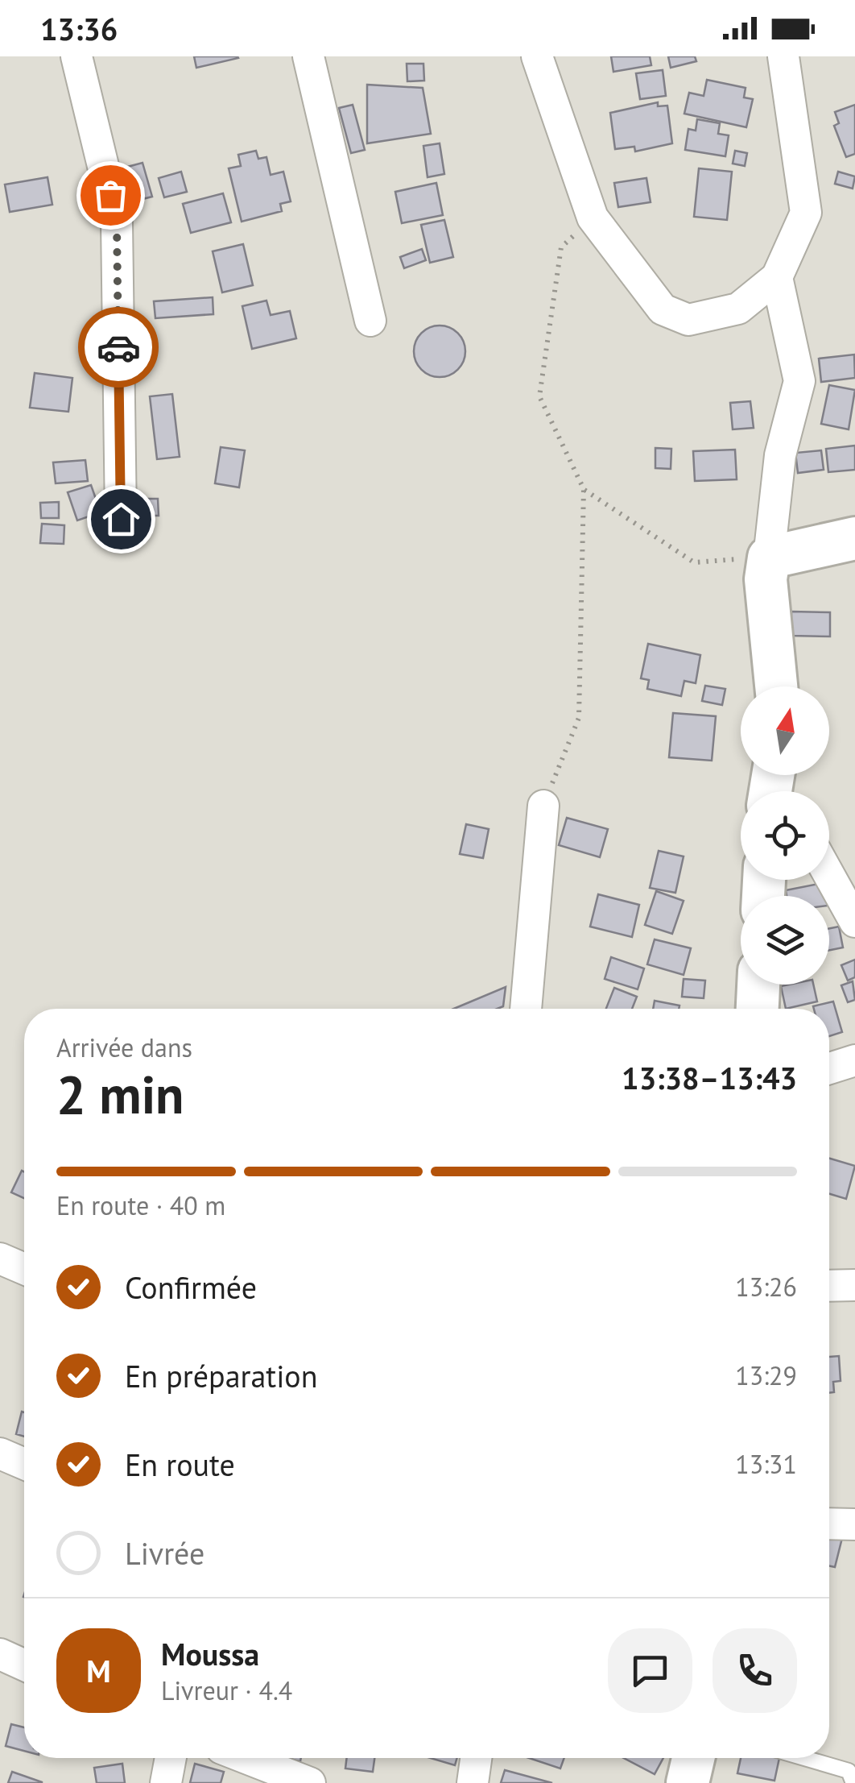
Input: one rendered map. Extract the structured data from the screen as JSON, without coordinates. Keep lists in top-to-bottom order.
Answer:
{
  "north": "top",
  "page": {
    "status": "13:36",
    "heading": ["2 min", "Arrivée dans", "13:38–13:43"],
    "panel": ["Moussa", "Livreur · 4.4"],
    "bar": "En route · 40 m",
    "list": [
      ["Confirmée", "13:26"],
      ["En préparation", "13:29"],
      ["En route", "13:31"],
      "Livrée"
    ],
    "round": "M"
  }
}
